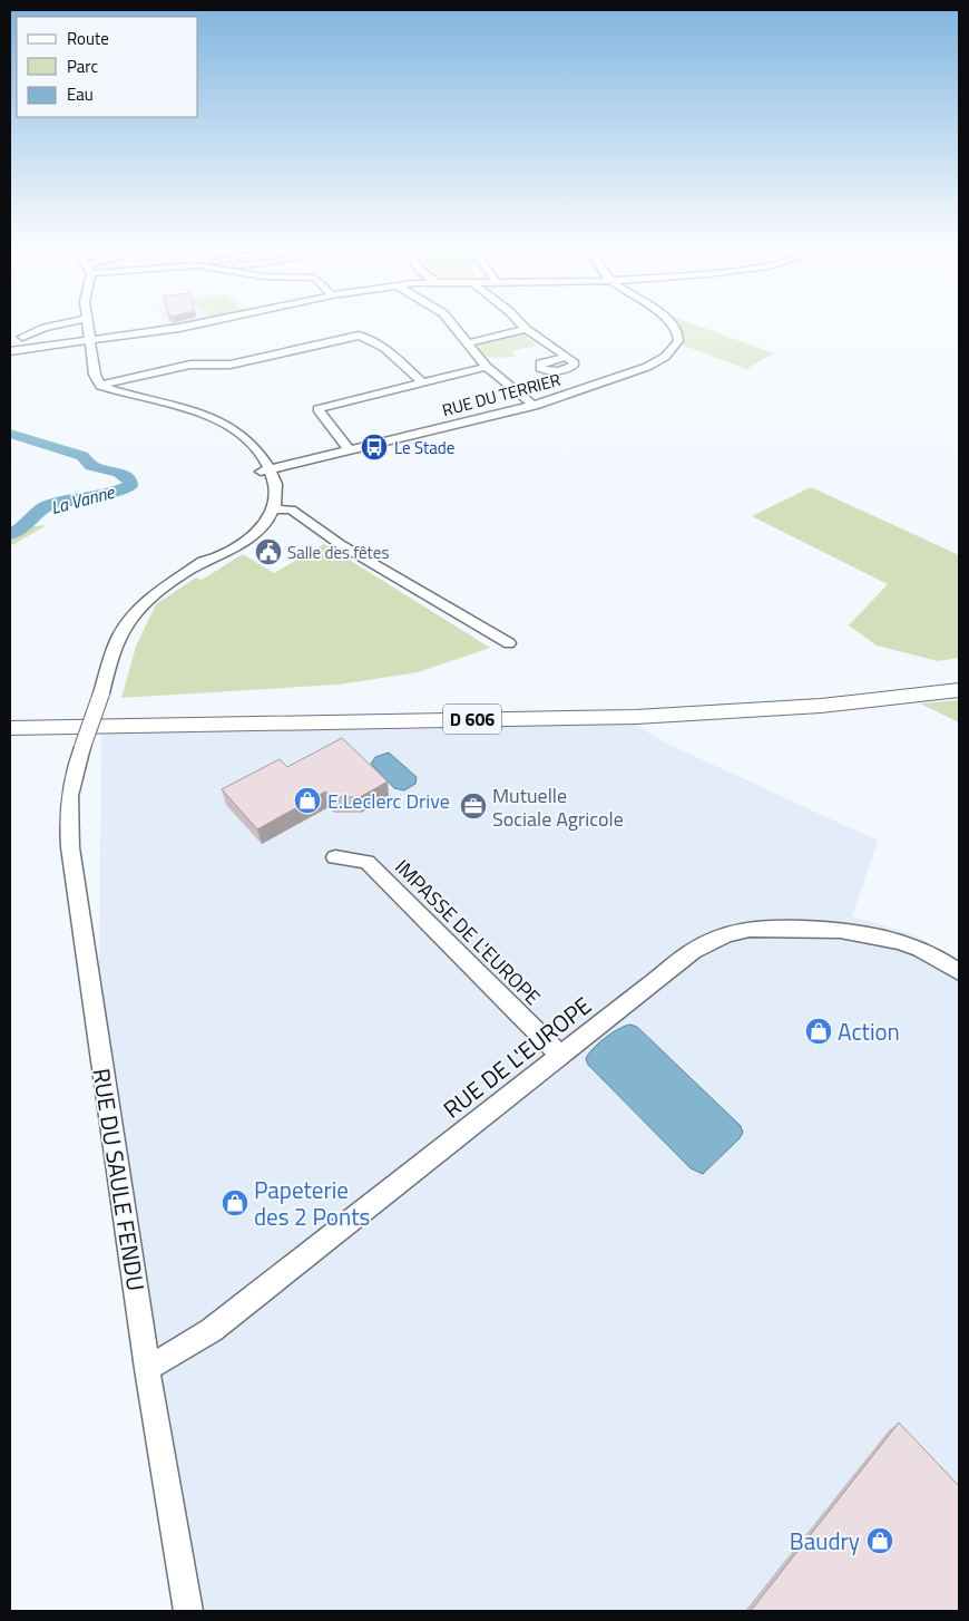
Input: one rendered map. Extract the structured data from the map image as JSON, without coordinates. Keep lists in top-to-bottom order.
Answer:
{
  "streets": {
    "main road": ["D 606"],
    "street": [
      "RUE DU TERRIER",
      "IMPASSE DE L'EUROPE",
      "RUE DE L'EUROPE",
      "RUE DU SAULE FENDU"
    ]
  },
  "crossings": [
    ["IMPASSE DE L'EUROPE", "RUE DE L'EUROPE"],
    ["RUE DE L'EUROPE", "RUE DU SAULE FENDU"]
  ],
  "water": ["La Vanne"],
  "places": {
    "bus stop": ["Le Stade"],
    "public building": ["Salle des fêtes"],
    "shop": [
      "E.Leclerc Drive",
      "Action",
      "Papeterie des 2 Ponts",
      "Baudry"
    ],
    "office": ["Mutuelle Sociale Agricole"]
  },
  "legend": ["Route", "Parc", "Eau"]
}
